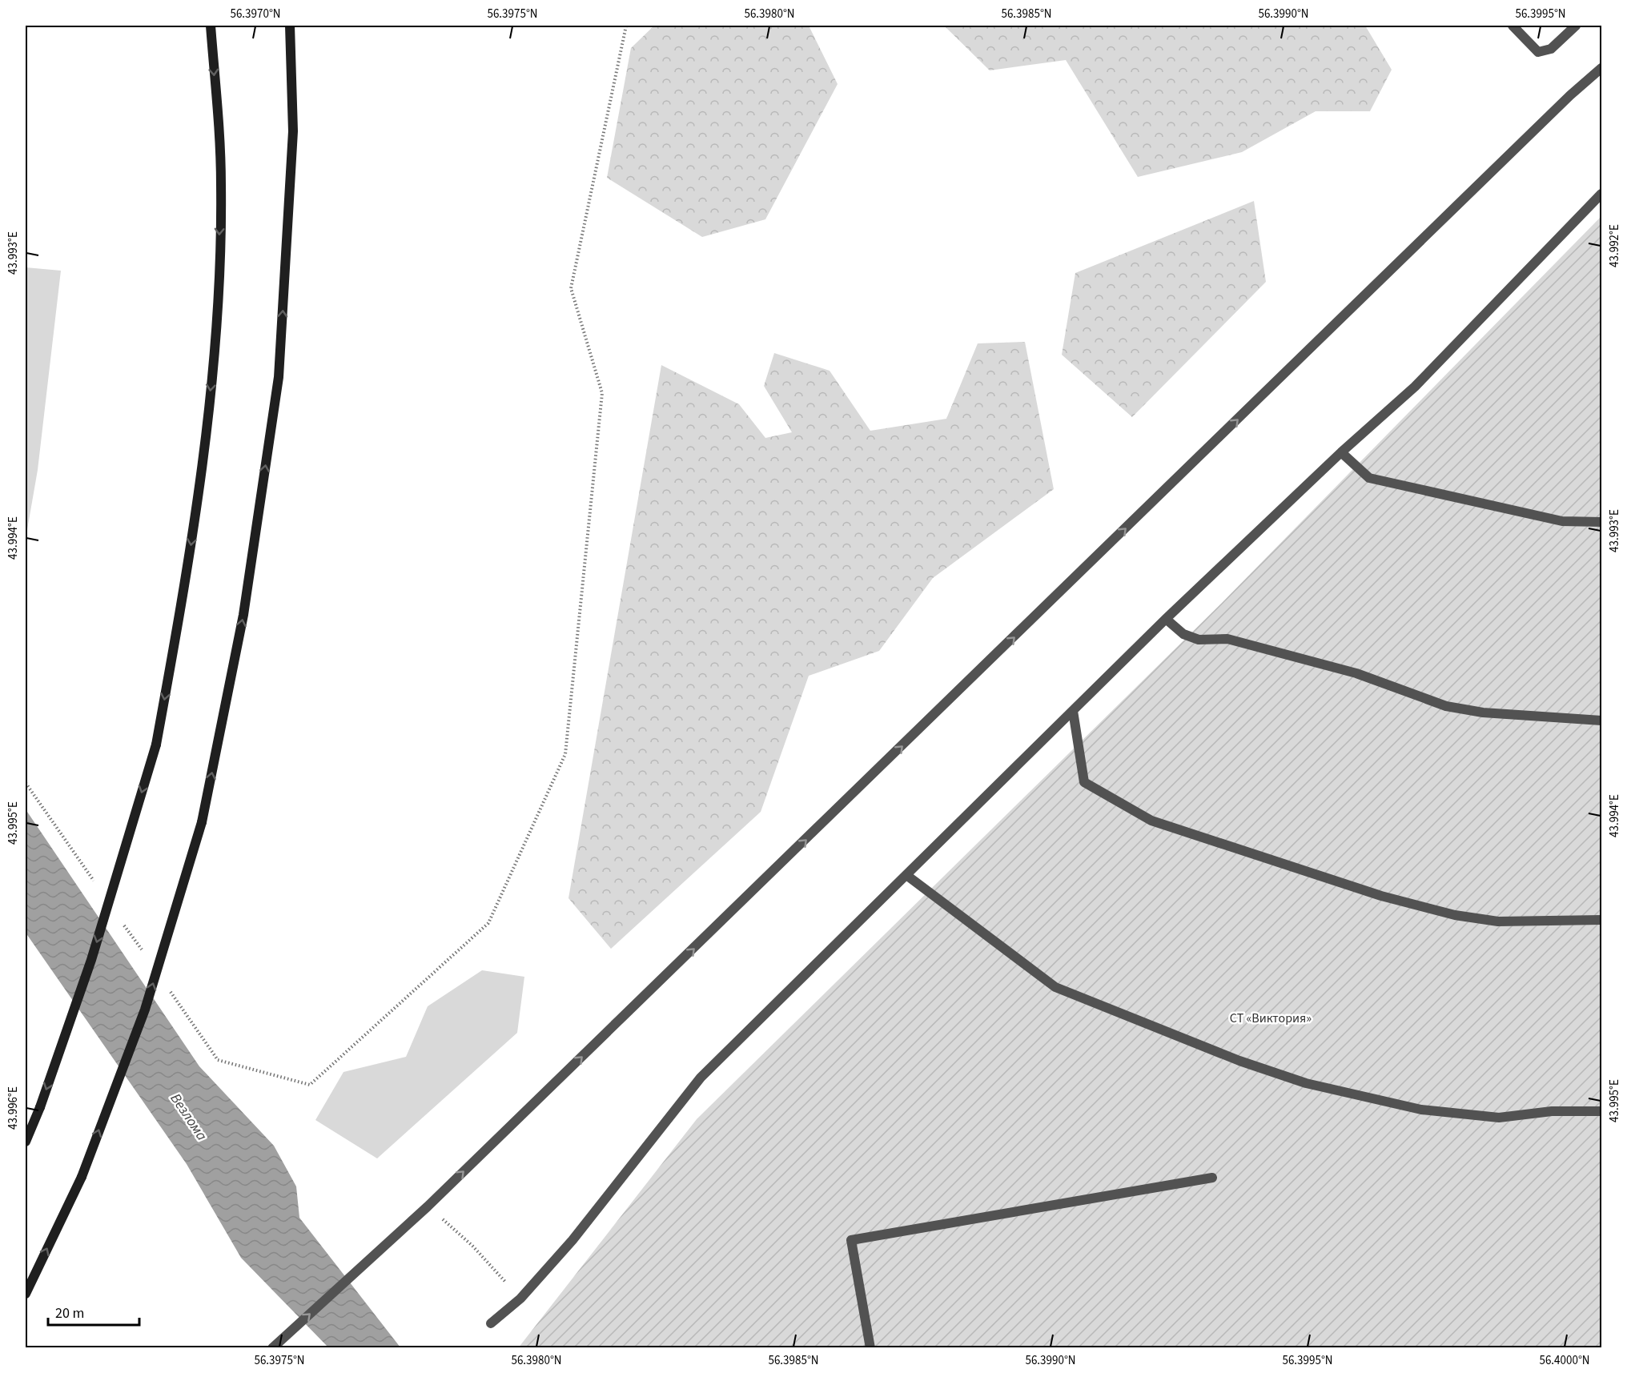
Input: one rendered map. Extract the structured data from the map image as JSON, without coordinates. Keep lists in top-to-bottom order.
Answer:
{
  "water": ["Везлома"],
  "parks": ["СТ «Виктория»"],
  "scale_bar": "20 m",
  "coordinates": [
    "56.3970°N",
    "56.3975°N",
    "56.3980°N",
    "56.3985°N",
    "56.3990°N",
    "56.3995°N",
    "43.992°E",
    "43.993°E",
    "43.994°E",
    "43.995°E",
    "43.996°E",
    "56.4000°N"
  ]
}
